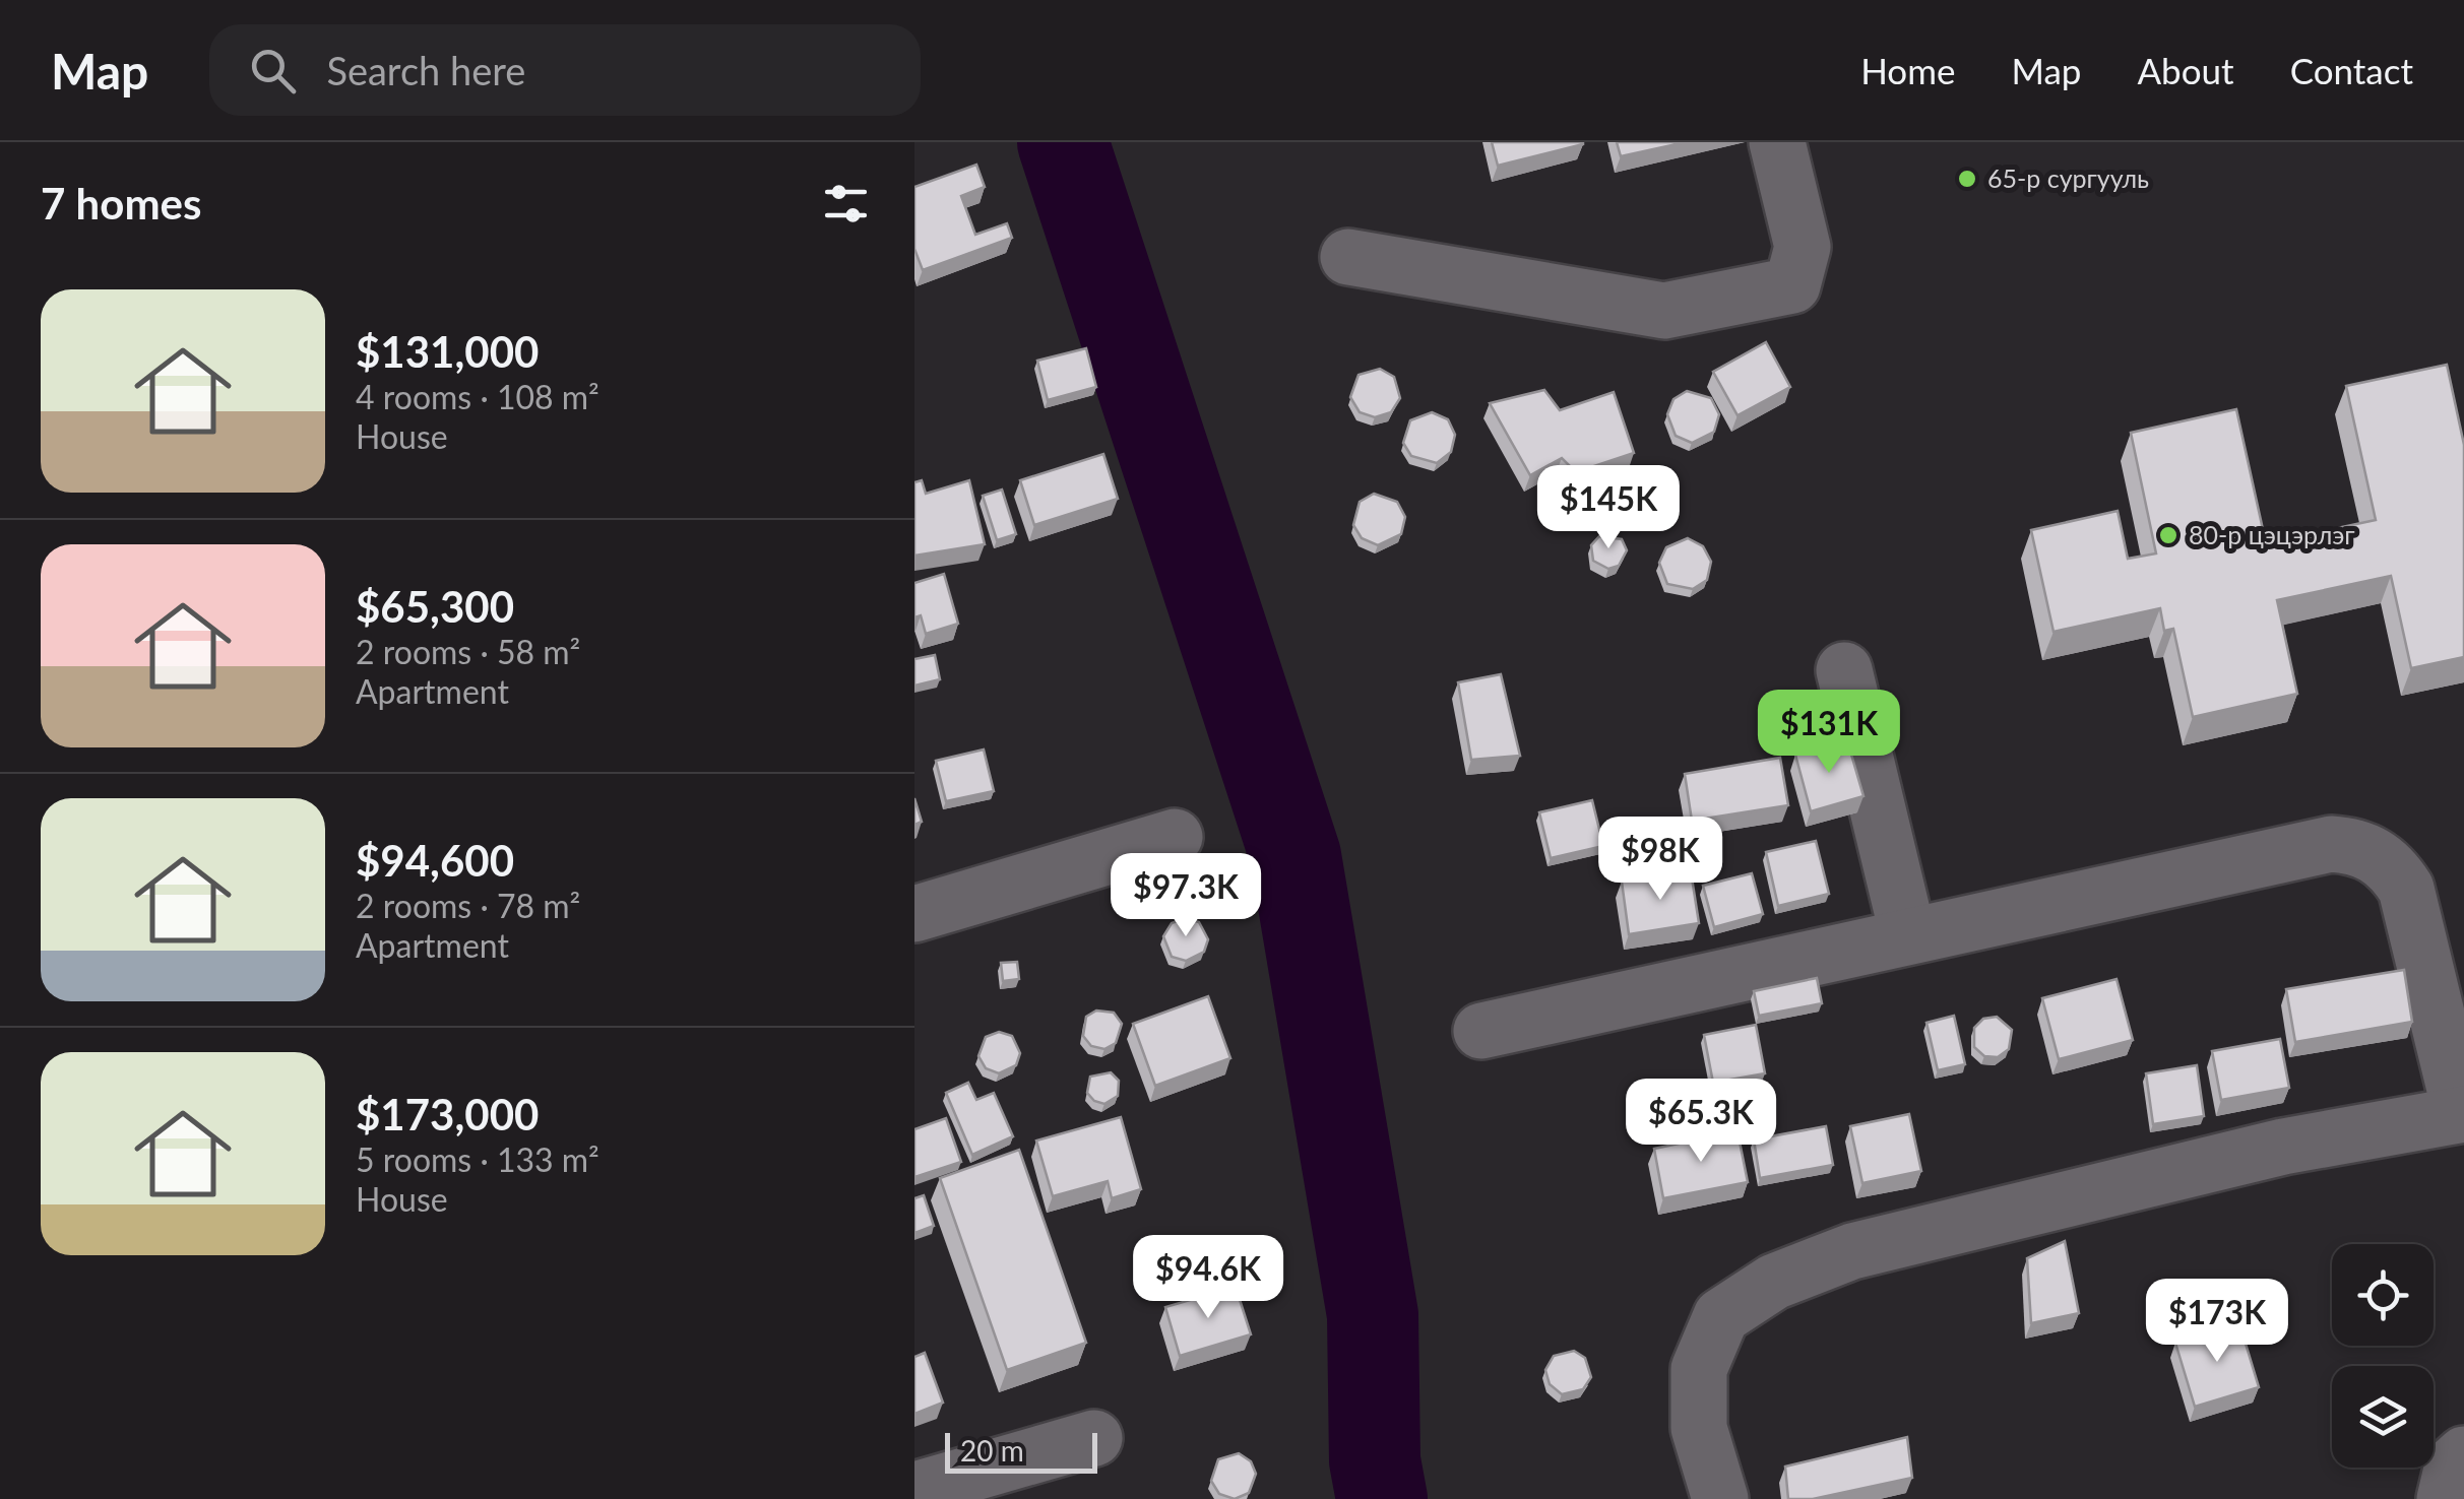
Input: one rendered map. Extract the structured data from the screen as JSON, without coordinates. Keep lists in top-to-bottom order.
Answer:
{
  "places": ["65-р сургууль", "80-р цэцэрлэг"],
  "scale_bar": "20 m",
  "page": {
    "header": "Map",
    "search": "Search here",
    "nav": [
      "Home",
      "Map",
      "About",
      "Contact"
    ],
    "heading": "7 homes",
    "list": [
      {
        "name": "$131,000",
        "note": "4 rooms · 108 m² · House"
      },
      {
        "name": "$65,300",
        "note": "2 rooms · 58 m² · Apartment"
      },
      {
        "name": "$94,600",
        "note": "2 rooms · 78 m² · Apartment"
      },
      {
        "name": "$173,000",
        "note": "5 rooms · 133 m² · House"
      }
    ],
    "price": [
      "$145K",
      "$131K",
      "$98K",
      "$97.3K",
      "$65.3K",
      "$94.6K",
      "$173K"
    ],
    "scale": "20 m"
  }
}
